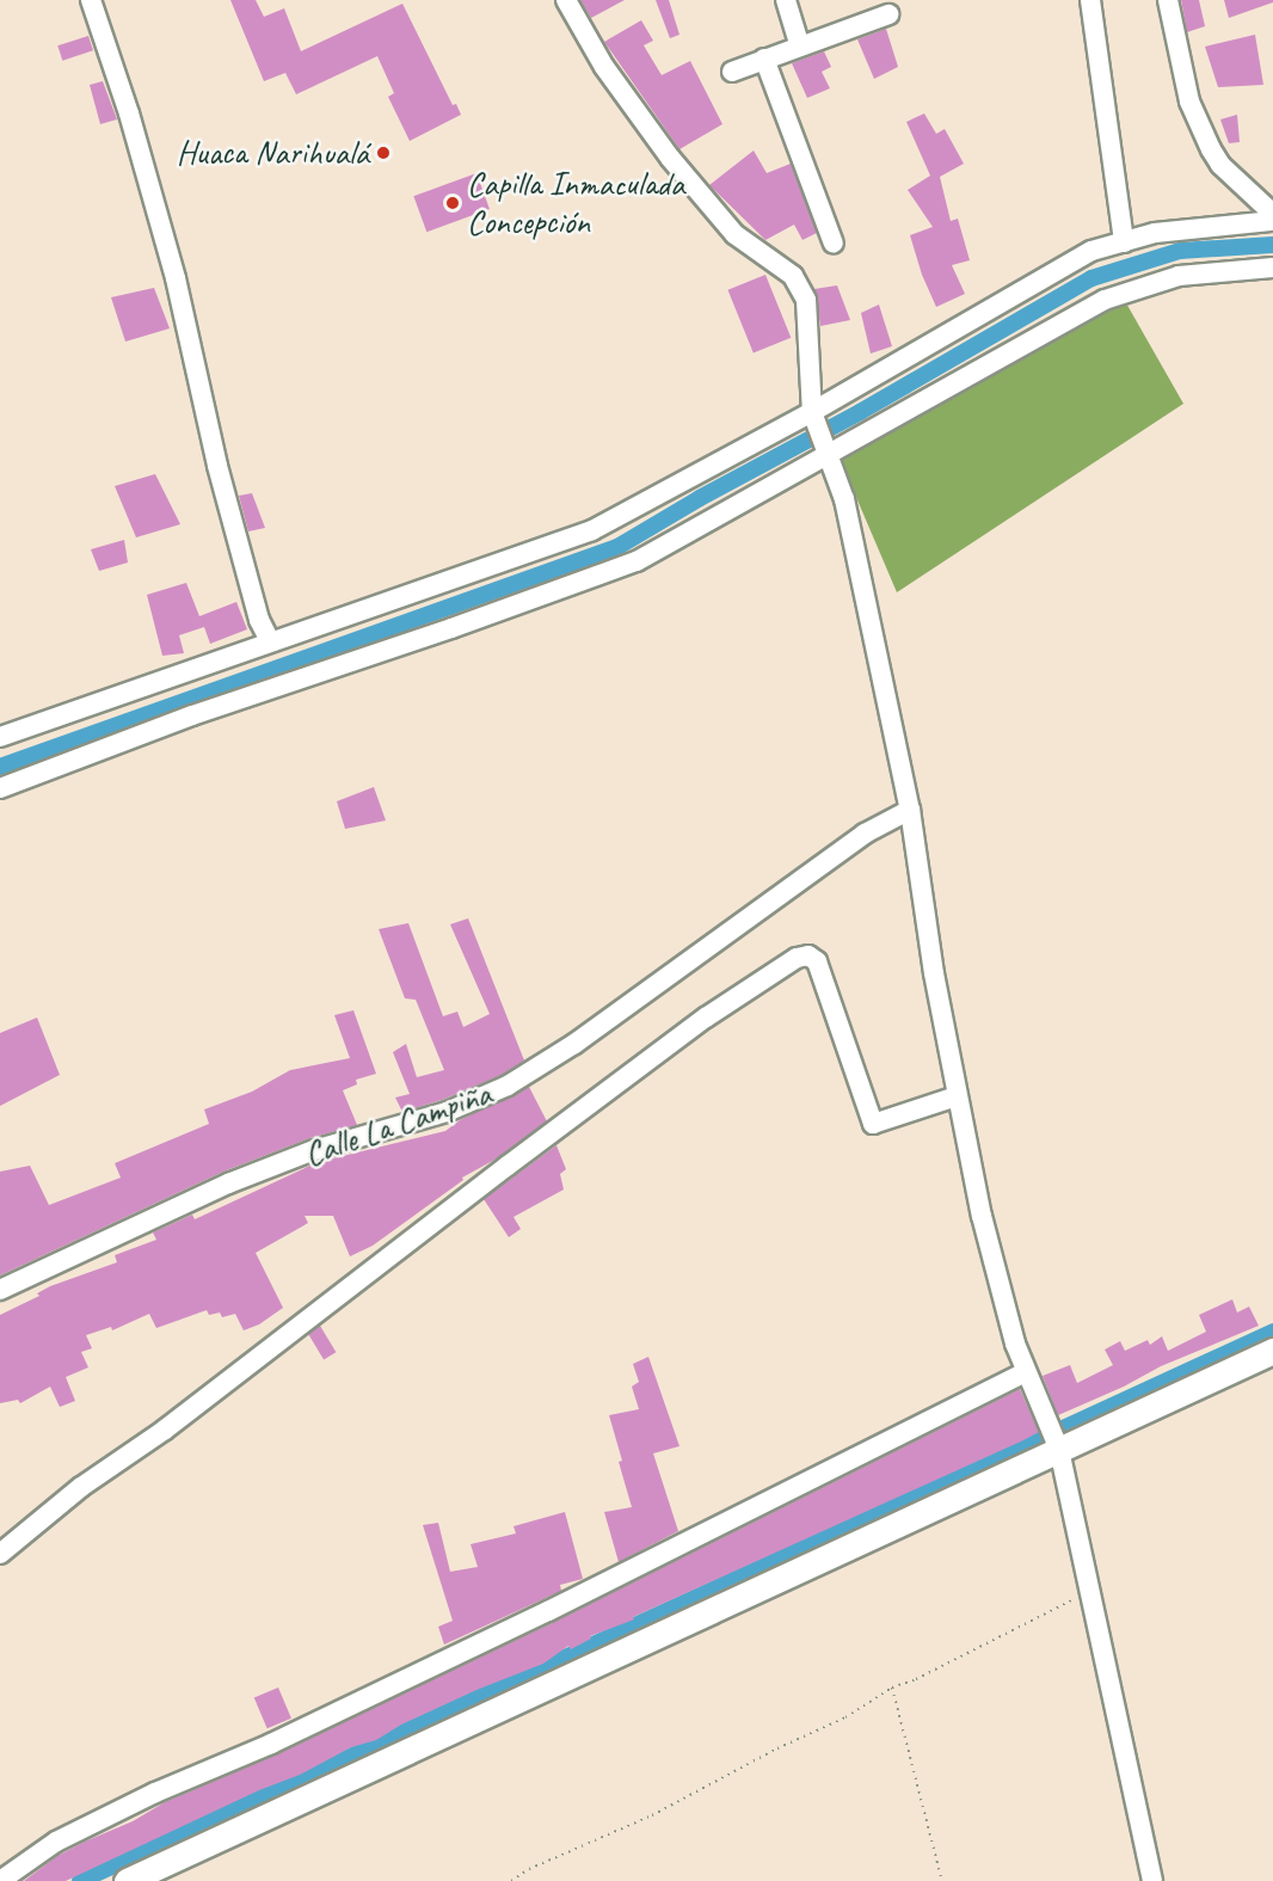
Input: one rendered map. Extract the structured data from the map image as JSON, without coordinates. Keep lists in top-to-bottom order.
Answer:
{
  "streets": {
    "street": ["Calle La Campiña"]
  },
  "places": ["Huaca Narihualá", "Capilla Inmaculada Concepción"]
}
